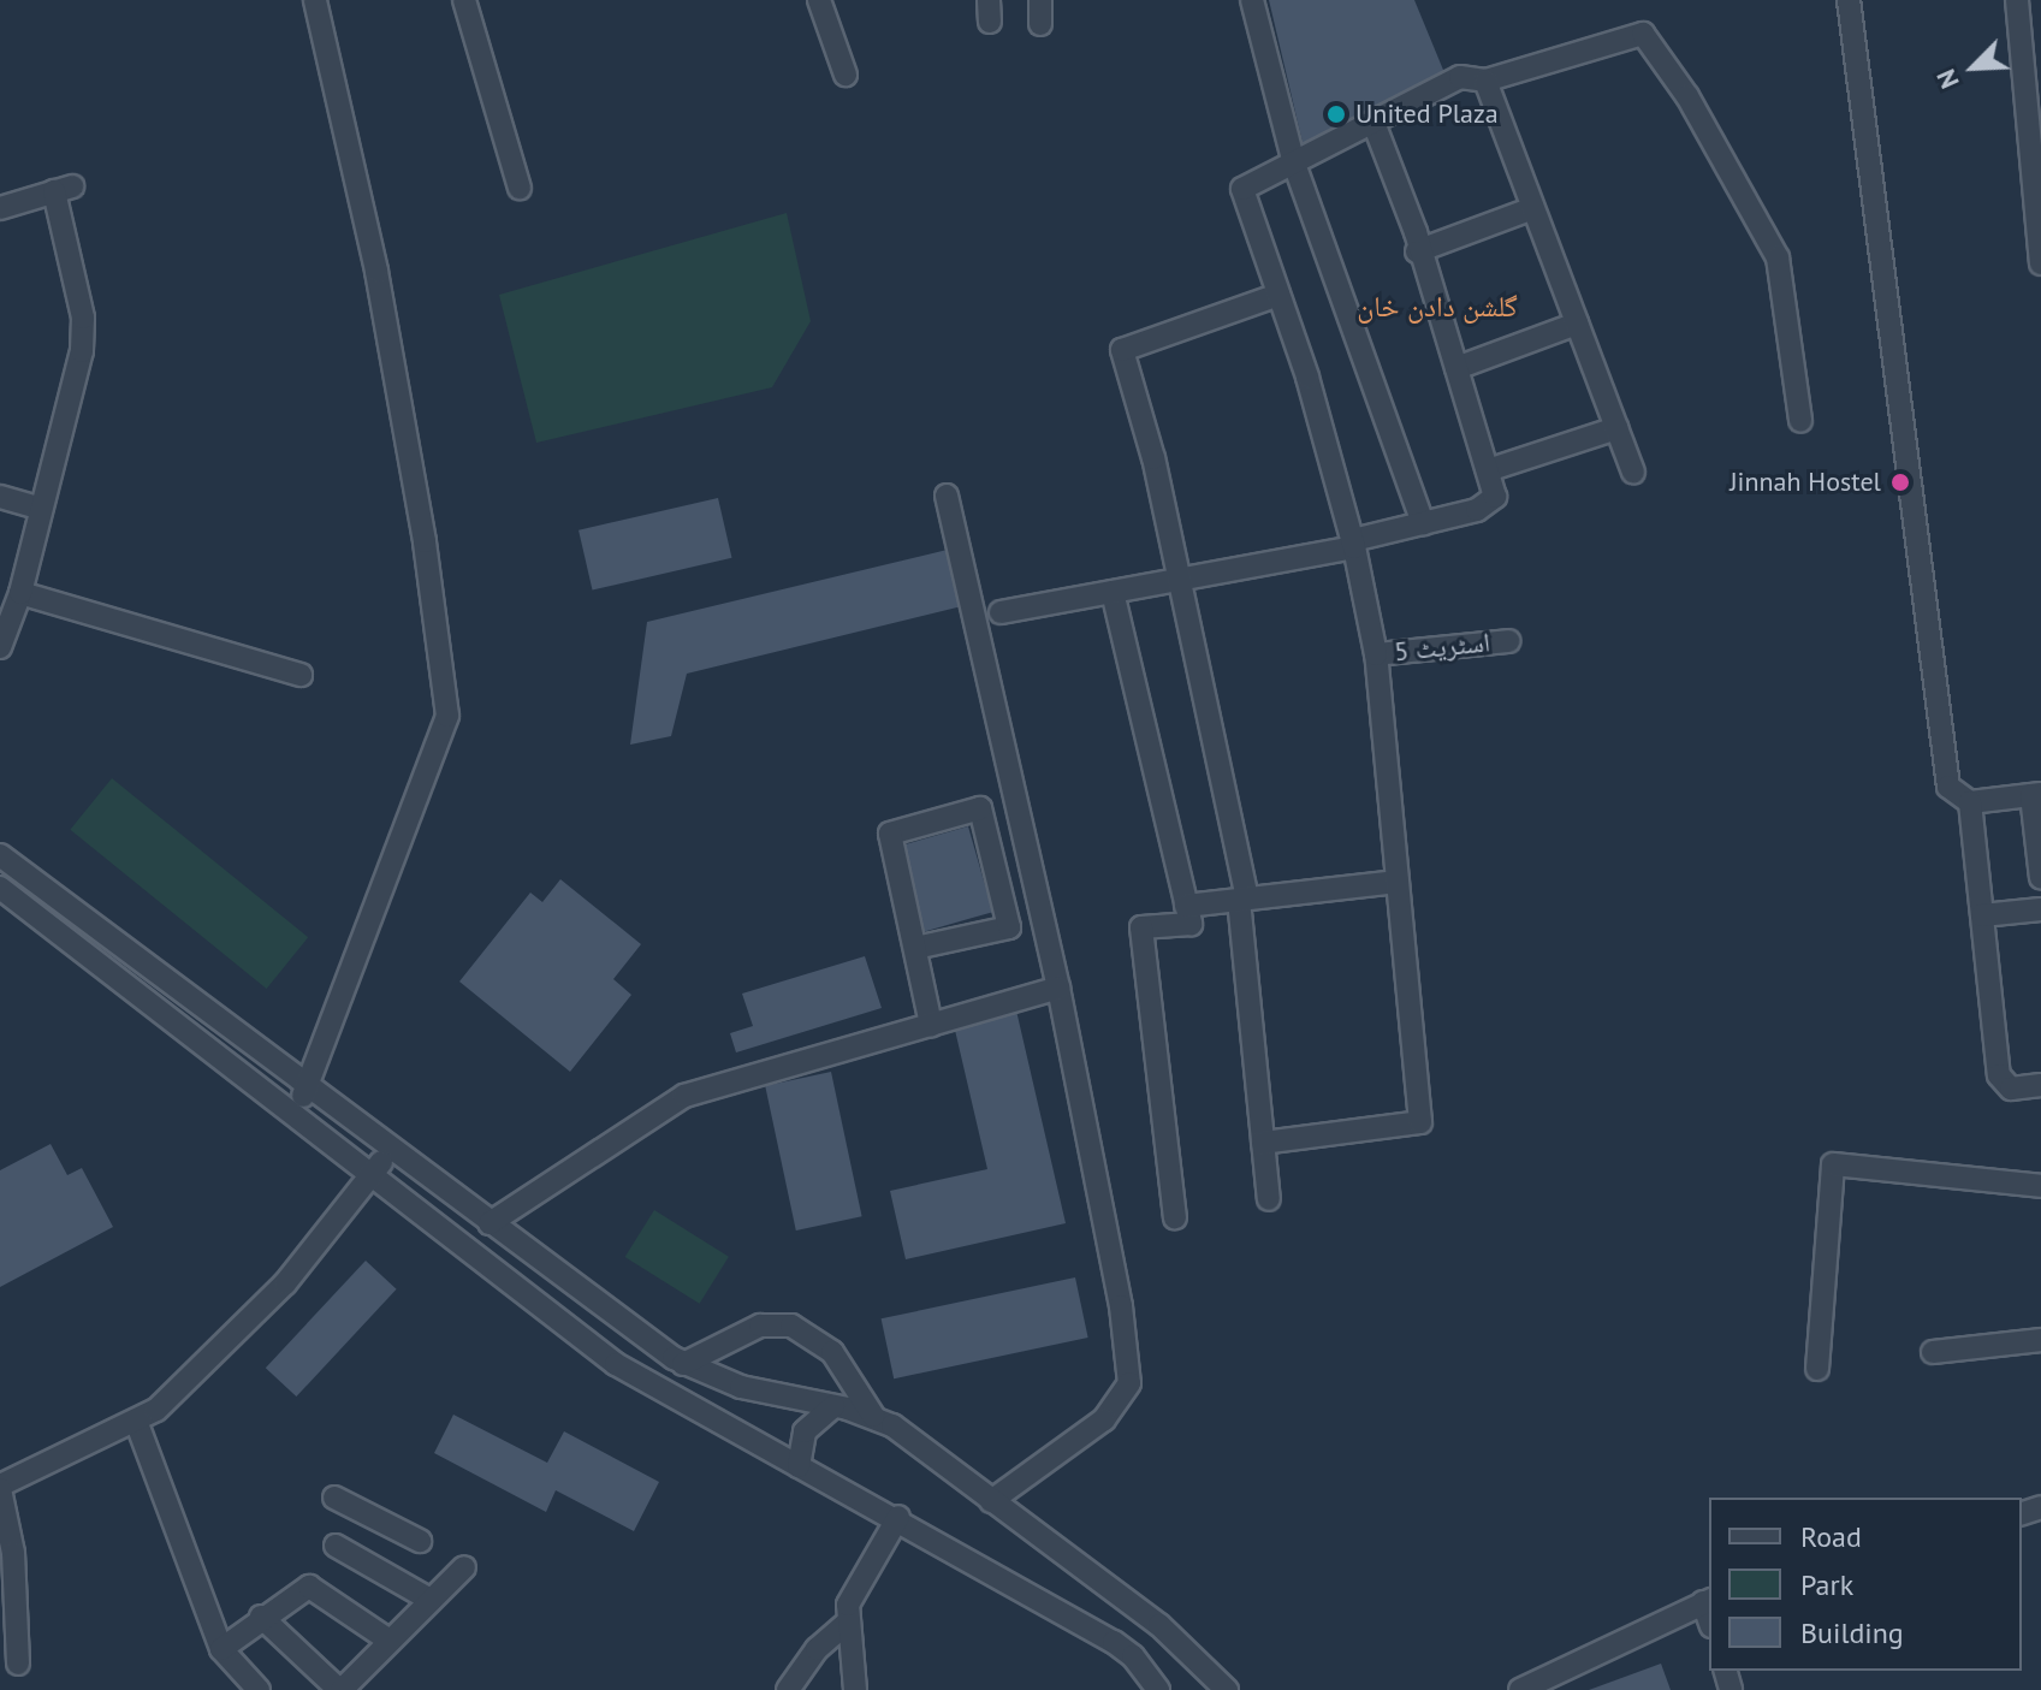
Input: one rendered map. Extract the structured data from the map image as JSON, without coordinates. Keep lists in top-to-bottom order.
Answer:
{
  "streets": {
    "street": ["اسٹریٹ 5"]
  },
  "districts": ["گلشن دادن خان"],
  "places": ["United Plaza", "Jinnah Hostel"],
  "legend": ["Road", "Park", "Building"],
  "north": "bottom left"
}
